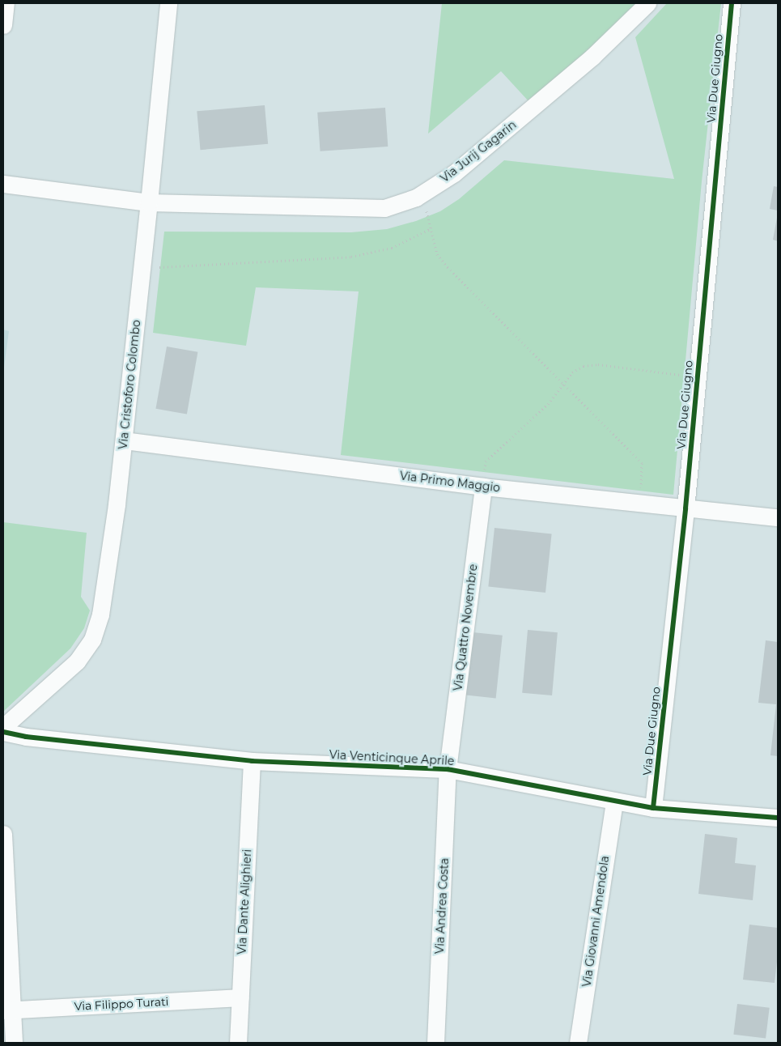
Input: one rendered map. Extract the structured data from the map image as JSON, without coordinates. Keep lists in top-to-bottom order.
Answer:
{
  "streets": {
    "street": [
      "Via Due Giugno",
      "Via Jurij Gagarin",
      "Via Cristoforo Colombo",
      "Via Primo Maggio",
      "Via Quattro Novembre",
      "Via Venticinque Aprile",
      "Via Dante Alighieri",
      "Via Andrea Costa",
      "Via Giovanni Amendola",
      "Via Filippo Turati"
    ]
  },
  "crossings": [
    ["Via Due Giugno", "Via Primo Maggio"],
    ["Via Due Giugno", "Via Venticinque Aprile"],
    ["Via Jurij Gagarin", "Via Cristoforo Colombo"],
    ["Via Cristoforo Colombo", "Via Primo Maggio"],
    ["Via Primo Maggio", "Via Quattro Novembre"],
    ["Via Quattro Novembre", "Via Venticinque Aprile"],
    ["Via Quattro Novembre", "Via Andrea Costa"],
    ["Via Venticinque Aprile", "Via Dante Alighieri"],
    ["Via Venticinque Aprile", "Via Andrea Costa"],
    ["Via Venticinque Aprile", "Via Giovanni Amendola"],
    ["Via Dante Alighieri", "Via Filippo Turati"]
  ]
}
